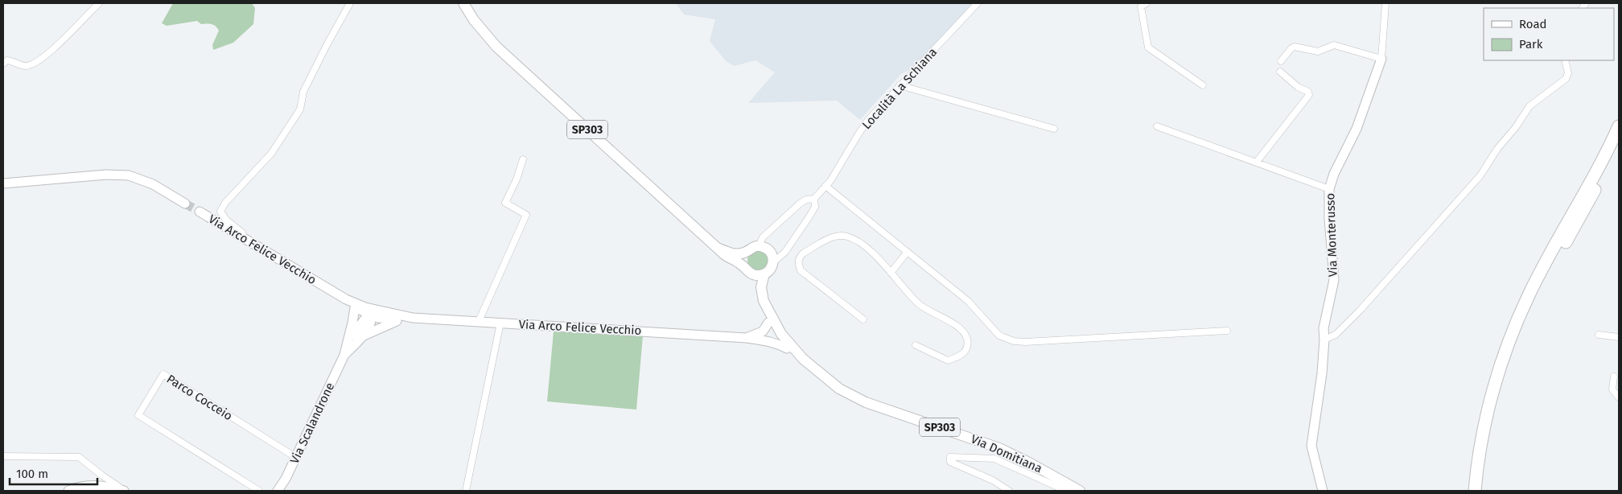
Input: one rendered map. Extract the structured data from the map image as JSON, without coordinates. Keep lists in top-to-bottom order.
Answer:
{
  "streets": {
    "main road": ["SP303", "Via Domitiana"],
    "street": [
      "Località La Schiana",
      "Via Monterusso",
      "Via Arco Felice Vecchio",
      "Parco Cocceio",
      "Via Scalandrone"
    ]
  },
  "crossings": [
    ["Località La Schiana", "Via Domitiana"],
    ["Via Arco Felice Vecchio", "Via Domitiana"],
    ["Parco Cocceio", "Via Scalandrone"]
  ],
  "legend": ["Road", "Park"],
  "scale_bar": "100 m"
}
